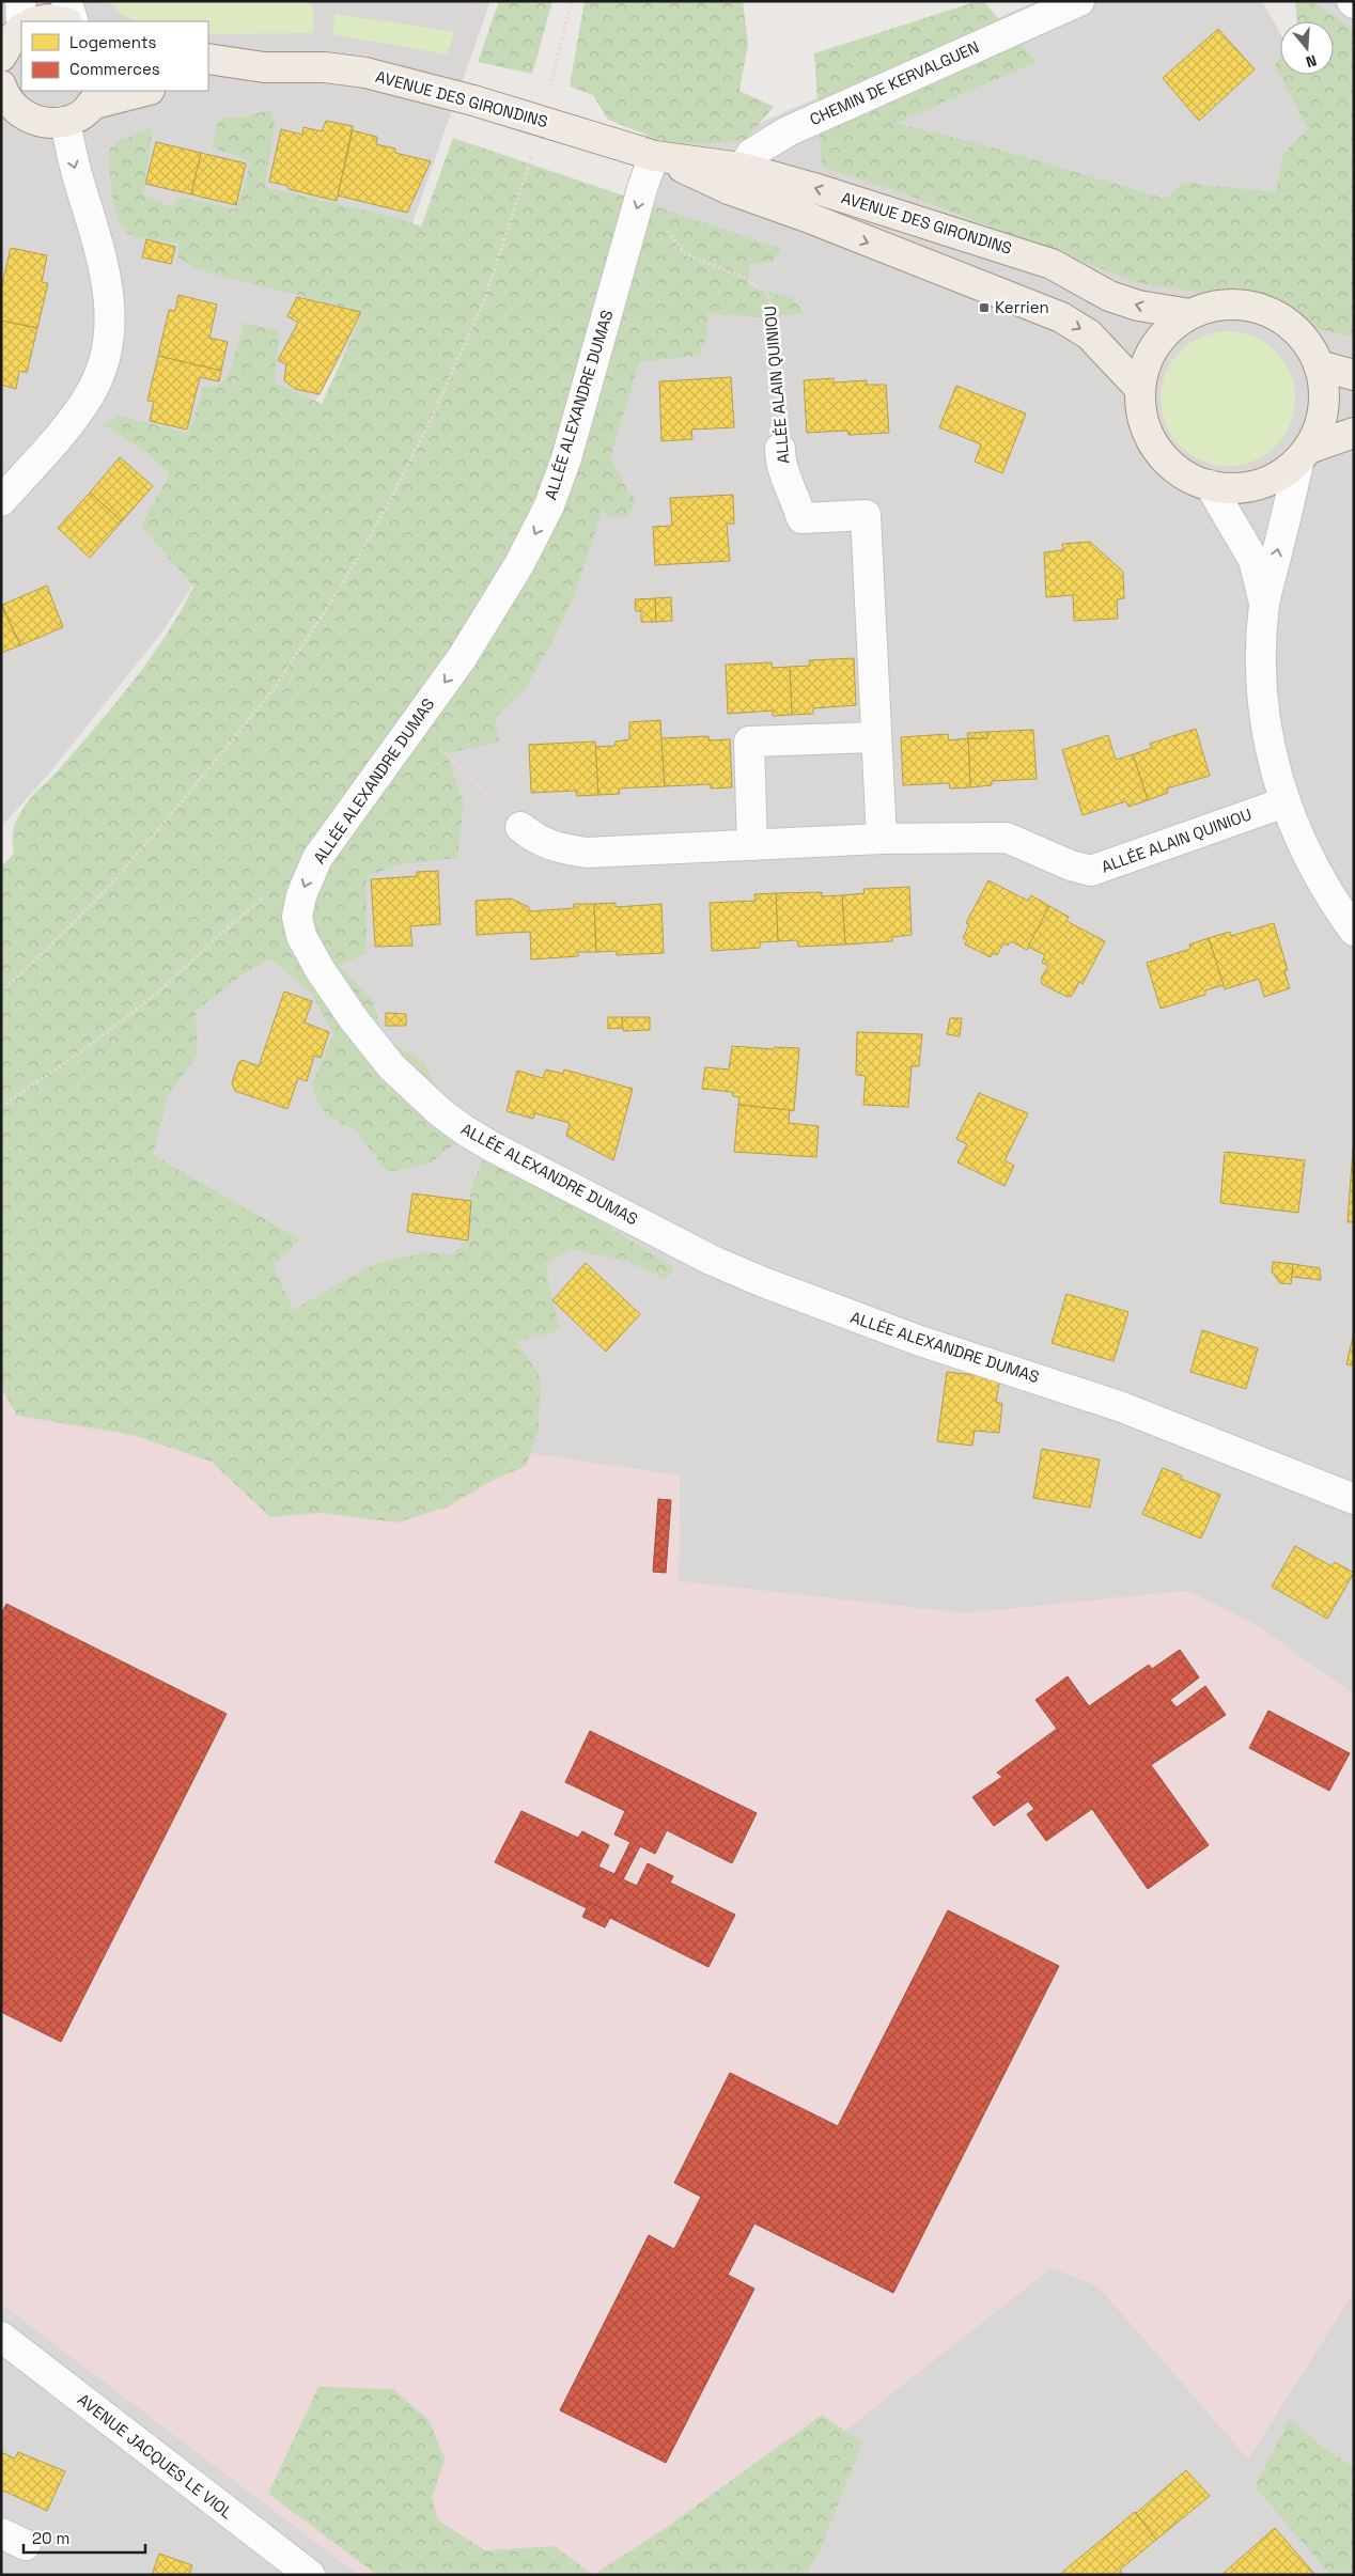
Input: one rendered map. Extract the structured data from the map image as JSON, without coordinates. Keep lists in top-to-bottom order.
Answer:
{
  "streets": {
    "main road": ["AVENUE DES GIRONDINS"],
    "street": [
      "CHEMIN DE KERVALGUEN",
      "ALLÉE ALAIN QUINIOU",
      "ALLÉE ALEXANDRE DUMAS",
      "AVENUE JACQUES LE VIOL"
    ]
  },
  "crossings": [
    ["CHEMIN DE KERVALGUEN", "AVENUE DES GIRONDINS"],
    ["AVENUE DES GIRONDINS", "ALLÉE ALEXANDRE DUMAS"],
    ["ALLÉE ALAIN QUINIOU", "ALLÉE ALEXANDRE DUMAS"]
  ],
  "places": {
    "transit": ["Kerrien"]
  },
  "legend": ["Logements", "Commerces"],
  "scale_bar": "20 m",
  "north": "bottom"
}
